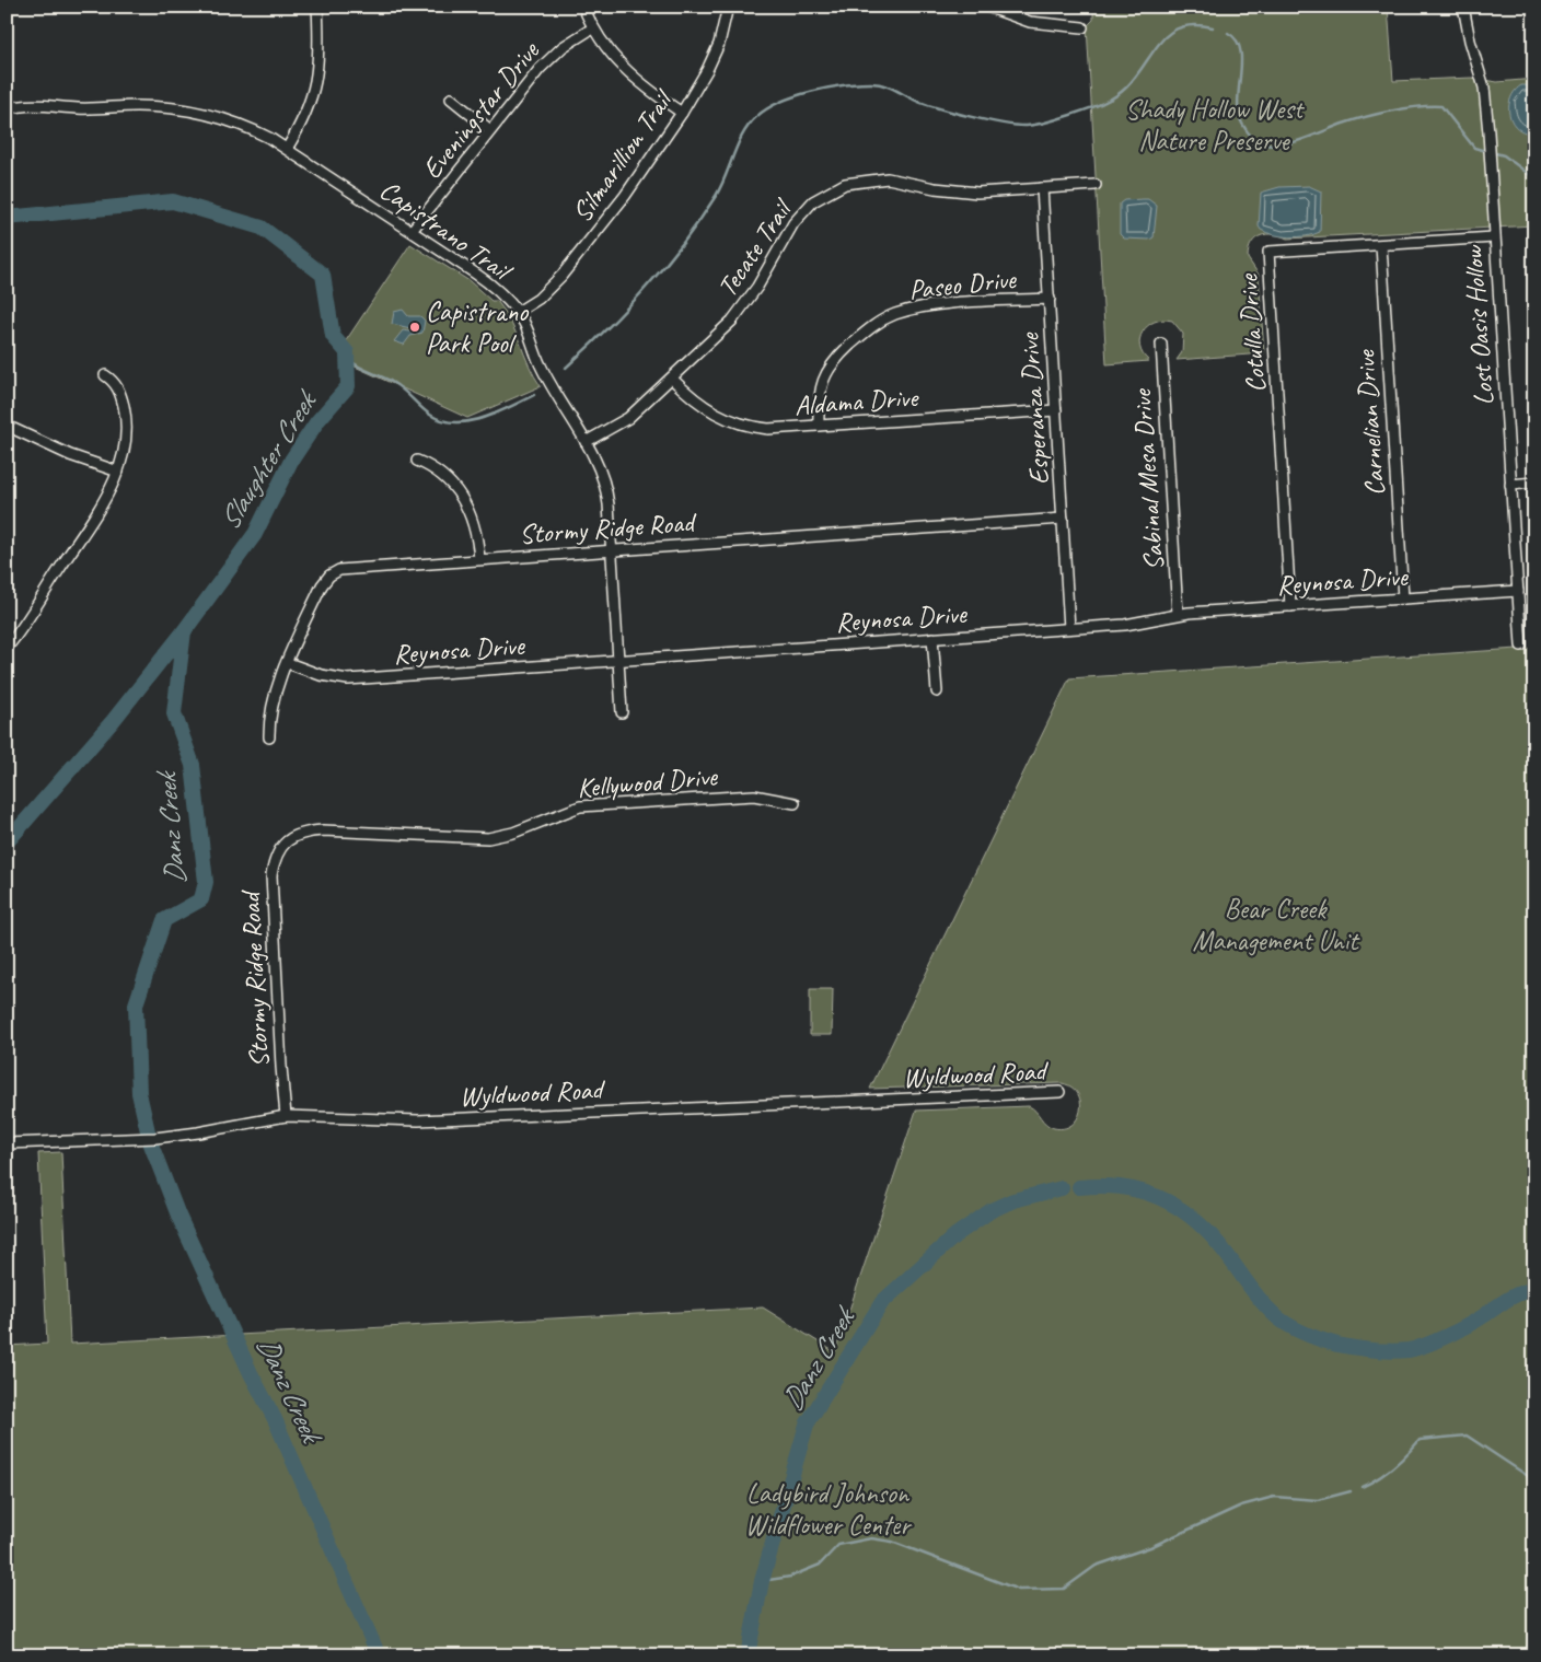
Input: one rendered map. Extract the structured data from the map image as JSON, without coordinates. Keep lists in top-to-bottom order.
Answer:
{
  "streets": {
    "street": [
      "Eveningstar Drive",
      "Silmarillion Trail",
      "Capistrano Trail",
      "Tecate Trail",
      "Paseo Drive",
      "Lost Oasis Hollow",
      "Cotulla Drive",
      "Aldama Drive",
      "Esperanza Drive",
      "Carnelian Drive",
      "Sabinal Mesa Drive",
      "Stormy Ridge Road",
      "Reynosa Drive",
      "Kellywood Drive",
      "Wyldwood Road"
    ]
  },
  "crossings": [
    ["Eveningstar Drive", "Capistrano Trail"],
    ["Silmarillion Trail", "Capistrano Trail"],
    ["Capistrano Trail", "Tecate Trail"],
    ["Capistrano Trail", "Stormy Ridge Road"],
    ["Capistrano Trail", "Reynosa Drive"],
    ["Tecate Trail", "Aldama Drive"],
    ["Tecate Trail", "Esperanza Drive"],
    ["Paseo Drive", "Aldama Drive"],
    ["Paseo Drive", "Esperanza Drive"],
    ["Lost Oasis Hollow", "Cotulla Drive"],
    ["Lost Oasis Hollow", "Reynosa Drive"],
    ["Cotulla Drive", "Carnelian Drive"],
    ["Cotulla Drive", "Reynosa Drive"],
    ["Aldama Drive", "Esperanza Drive"],
    ["Esperanza Drive", "Stormy Ridge Road"],
    ["Esperanza Drive", "Reynosa Drive"],
    ["Carnelian Drive", "Reynosa Drive"],
    ["Sabinal Mesa Drive", "Reynosa Drive"],
    ["Stormy Ridge Road", "Reynosa Drive"],
    ["Stormy Ridge Road", "Kellywood Drive"],
    ["Stormy Ridge Road", "Wyldwood Road"]
  ],
  "water": ["Slaughter Creek", "Danz Creek"],
  "parks": ["Shady Hollow West Nature Preserve", "Bear Creek Management Unit", "Ladybird Johnson Wildflower Center"],
  "places": ["Capistrano Park Pool"]
}
